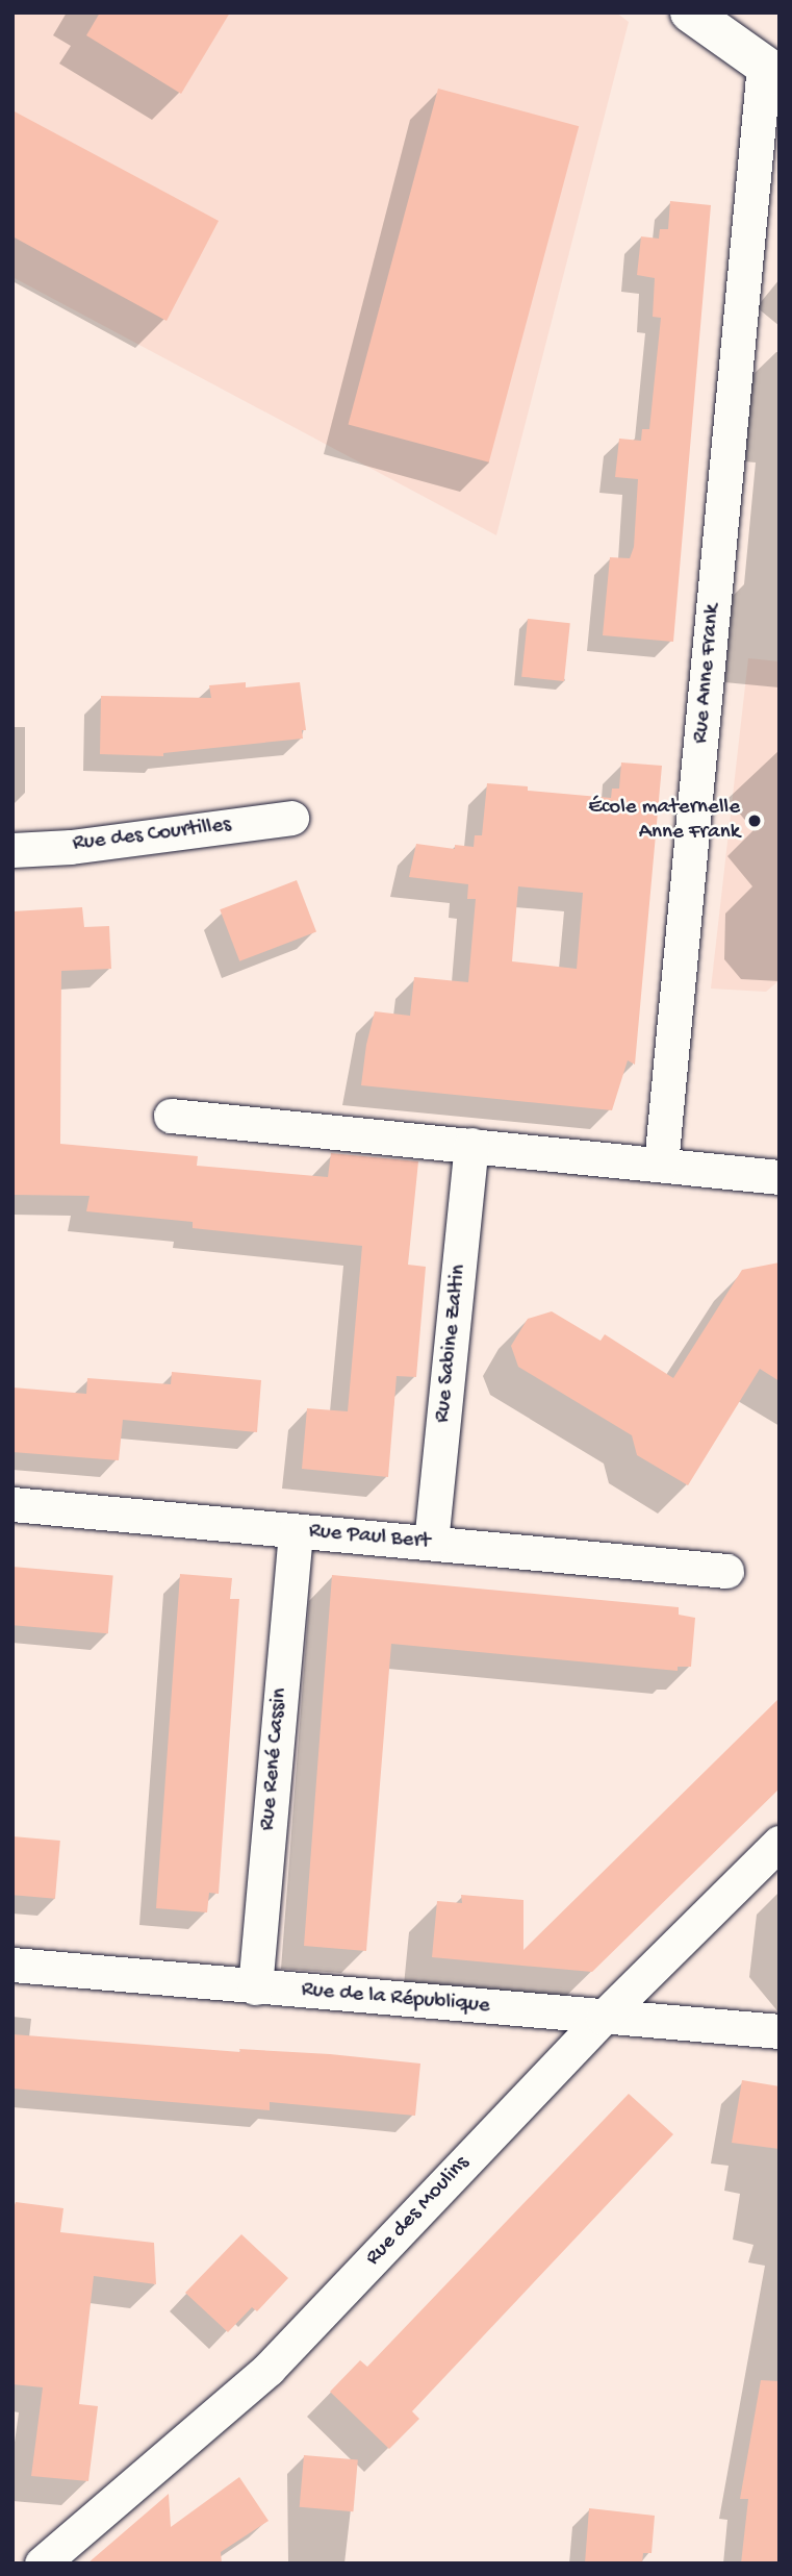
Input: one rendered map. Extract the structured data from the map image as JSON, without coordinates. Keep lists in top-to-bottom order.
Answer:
{
  "streets": {
    "street": [
      "Rue Anne Frank",
      "Rue des Courtilles",
      "Rue Sabine Zaltin",
      "Rue Paul Bert",
      "Rue René Cassin",
      "Rue de la République",
      "Rue des Moulins"
    ]
  },
  "crossings": [
    ["Rue Sabine Zaltin", "Rue Paul Bert"],
    ["Rue Paul Bert", "Rue René Cassin"],
    ["Rue René Cassin", "Rue de la République"],
    ["Rue de la République", "Rue des Moulins"]
  ],
  "places": ["École maternelle Anne Frank"]
}
